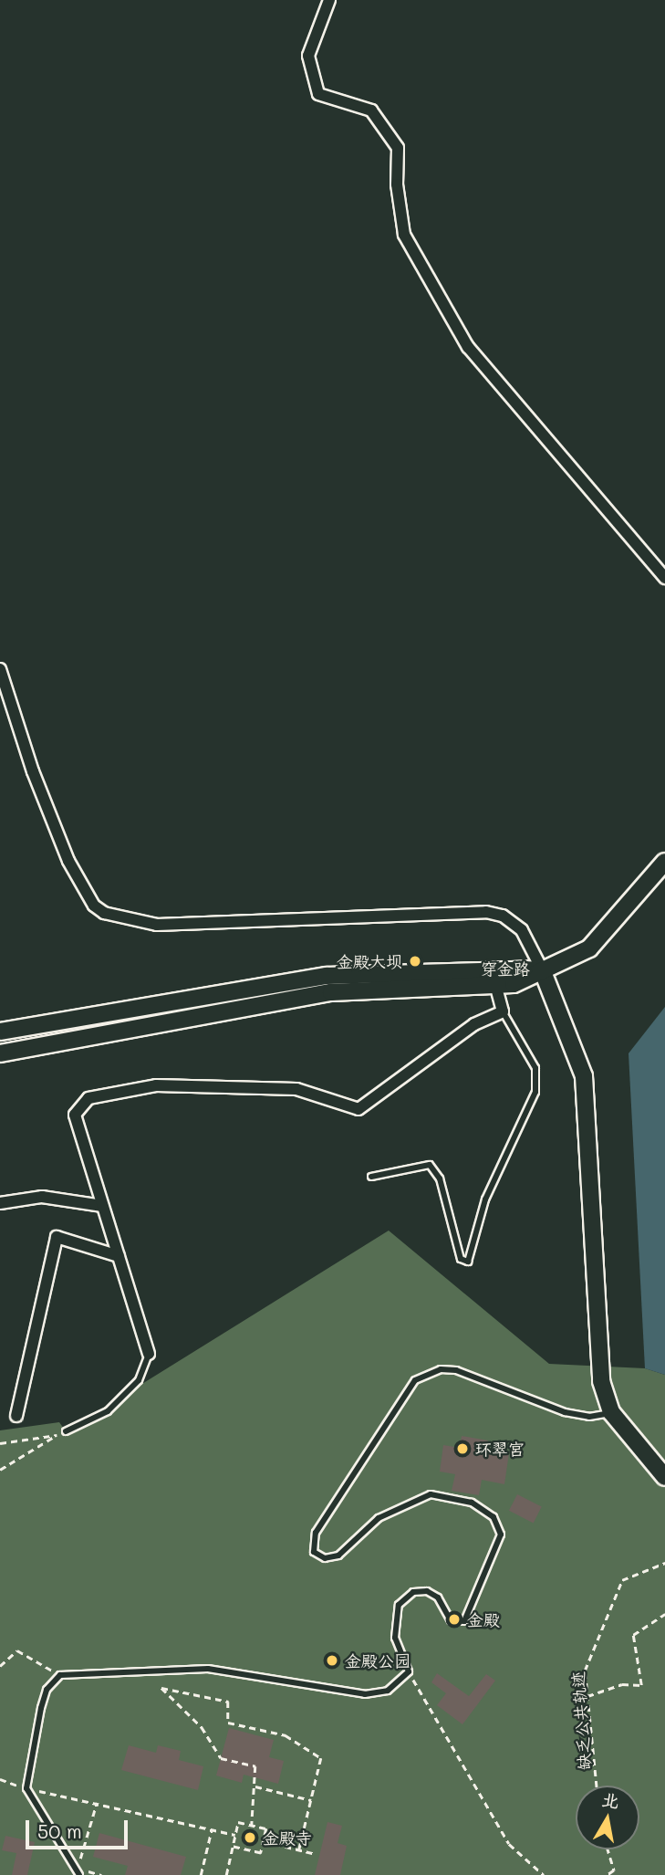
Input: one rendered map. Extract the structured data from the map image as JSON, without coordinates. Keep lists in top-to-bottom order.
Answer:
{
  "streets": {
    "main road": ["穿金路"],
    "path": ["缺乏公共轨迹"]
  },
  "places": [
    "金殿大坝",
    "环翠宫",
    "金殿",
    "金殿公园",
    "金殿寺"
  ],
  "scale_bar": "50 m",
  "north": "top"
}
